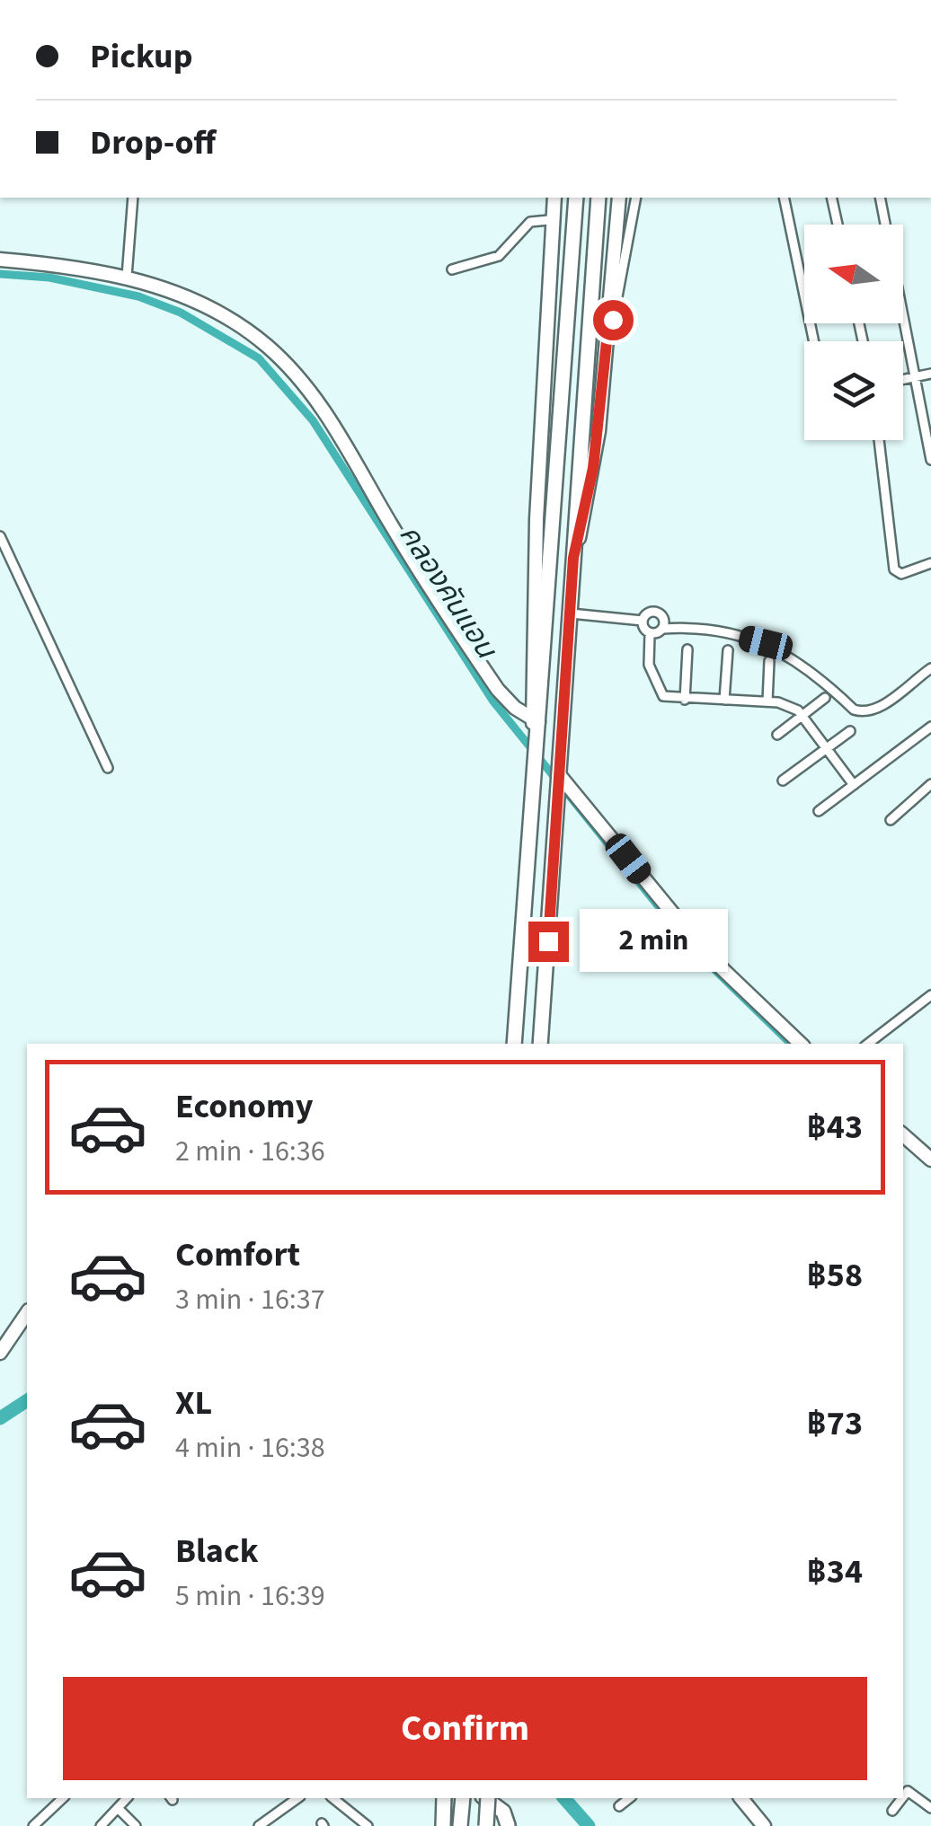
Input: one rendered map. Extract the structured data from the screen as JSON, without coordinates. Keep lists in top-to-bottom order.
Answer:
{
  "water": ["คลองคันแอน"],
  "north": "left",
  "page": {
    "banner": ["Pickup", "Drop-off"],
    "bubble": "2 min",
    "list": [
      {
        "name": "Economy",
        "note": "2 min · 16:36",
        "value": "฿43"
      },
      {
        "name": "Comfort",
        "note": "3 min · 16:37",
        "value": "฿58"
      },
      {
        "name": "XL",
        "note": "4 min · 16:38",
        "value": "฿73"
      },
      {
        "name": "Black",
        "note": "5 min · 16:39",
        "value": "฿34"
      }
    ],
    "buttons": "Confirm"
  }
}
